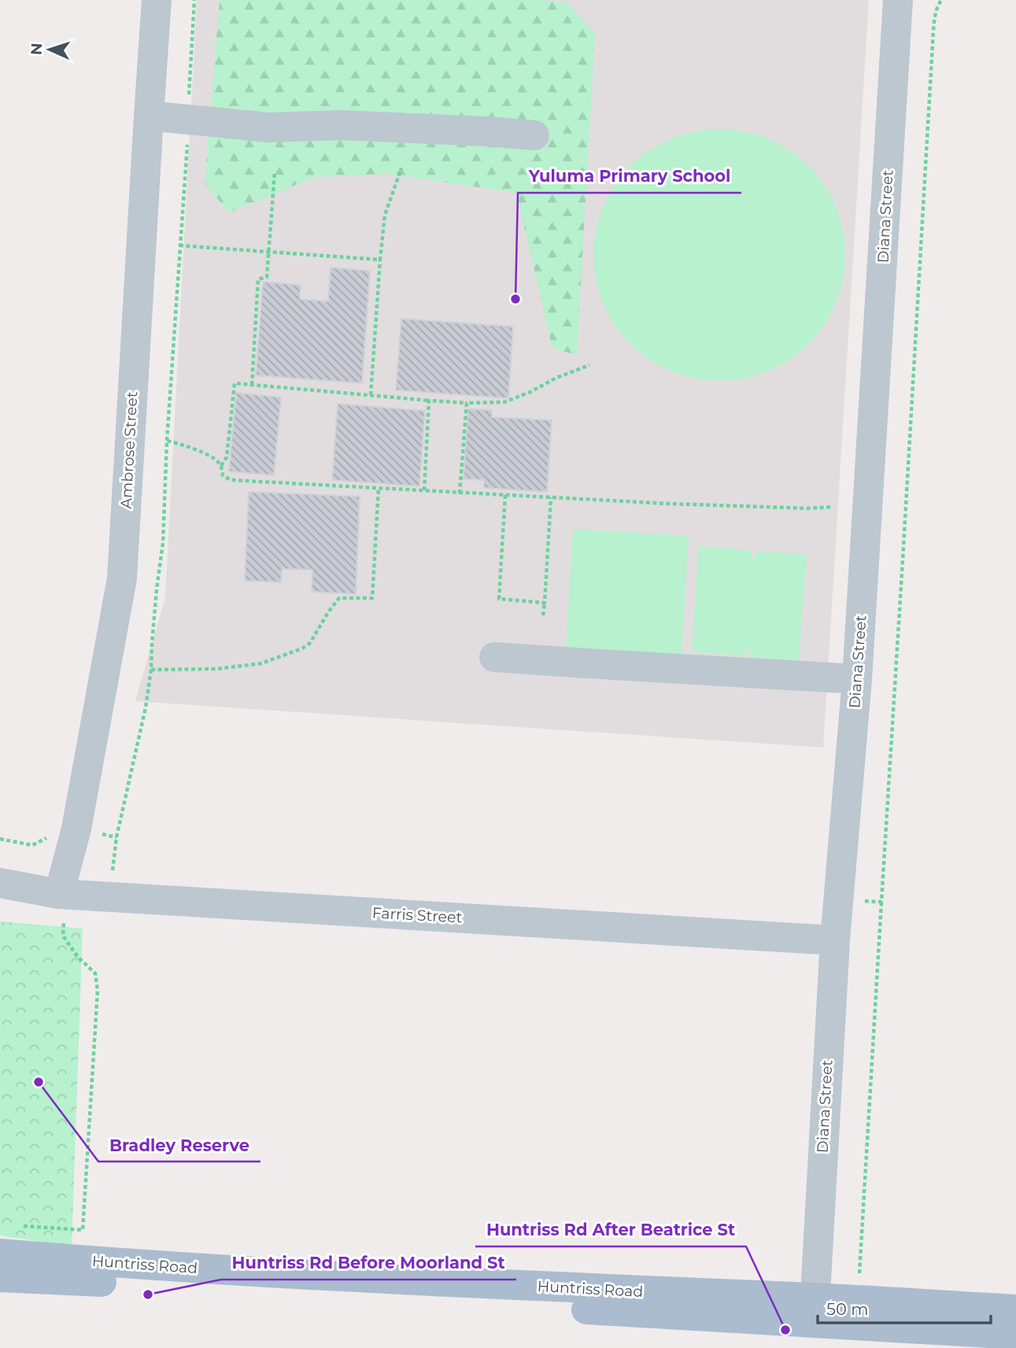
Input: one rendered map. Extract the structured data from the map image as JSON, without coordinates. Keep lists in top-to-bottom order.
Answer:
{
  "streets": {
    "main road": ["Huntriss Road"],
    "street": ["Diana Street", "Ambrose Street", "Farris Street"]
  },
  "crossings": [
    ["Diana Street", "Farris Street"],
    ["Diana Street", "Huntriss Road"],
    ["Ambrose Street", "Farris Street"]
  ],
  "places": [
    "Yuluma Primary School",
    "Bradley Reserve",
    "Huntriss Rd Before Moorland St",
    "Huntriss Rd After Beatrice St"
  ],
  "scale_bar": "50 m",
  "north": "left"
}
